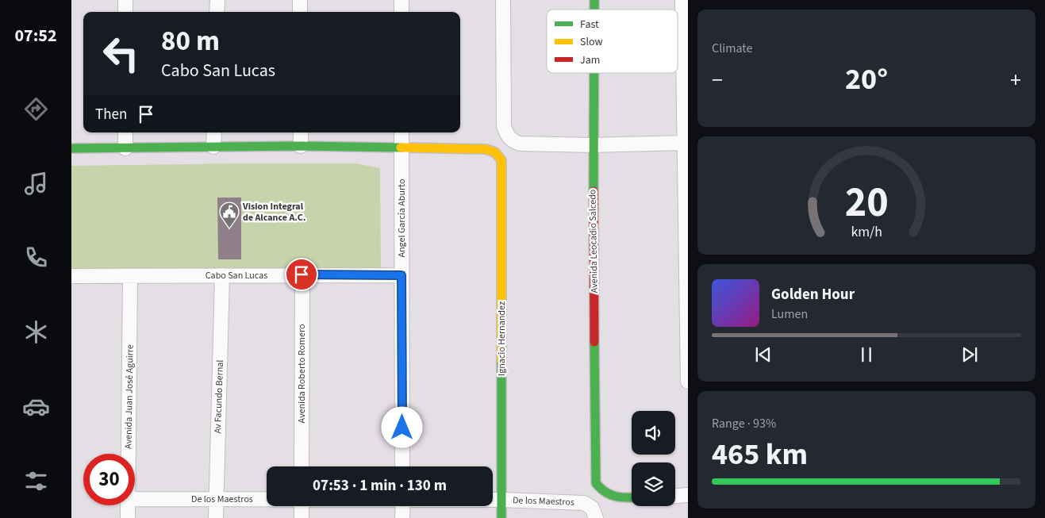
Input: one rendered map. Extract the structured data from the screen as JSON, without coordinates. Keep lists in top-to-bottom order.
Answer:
{
  "streets": {
    "street": [
      "Angel García Aburto",
      "Avenida Leocadio Salcedo",
      "Cabo San Lucas",
      "Ignacio Hernandez",
      "Avenida Roberto Romero",
      "Avenida Juan José Aguirre",
      "Av Facundo Bernal",
      "De los Maestros"
    ]
  },
  "crossings": [
    ["Angel García Aburto", "Cabo San Lucas"],
    ["Angel García Aburto", "Ignacio Hernandez"],
    ["Cabo San Lucas", "Avenida Roberto Romero"],
    ["Cabo San Lucas", "Avenida Juan José Aguirre"],
    ["Cabo San Lucas", "Av Facundo Bernal"],
    ["Ignacio Hernandez", "De los Maestros"],
    ["Av Facundo Bernal", "De los Maestros"]
  ],
  "places": {
    "public building": ["Vision Integral de Alcance A.C."]
  },
  "legend": ["Fast", "Slow", "Jam"],
  "page": {
    "tabs": "07:52",
    "tile": [
      "Climate",
      ["Range · 93%", "465 km"]
    ],
    "turn": ["80 m", "Cabo San Lucas"],
    "heat": ["−", "20°", "+"],
    "then": "Then",
    "song": ["Golden Hour", "Lumen"],
    "limit": "30",
    "trip": "07:53 · 1 min · 130 m",
    "gauge": ["20", "km/h"]
  }
}
